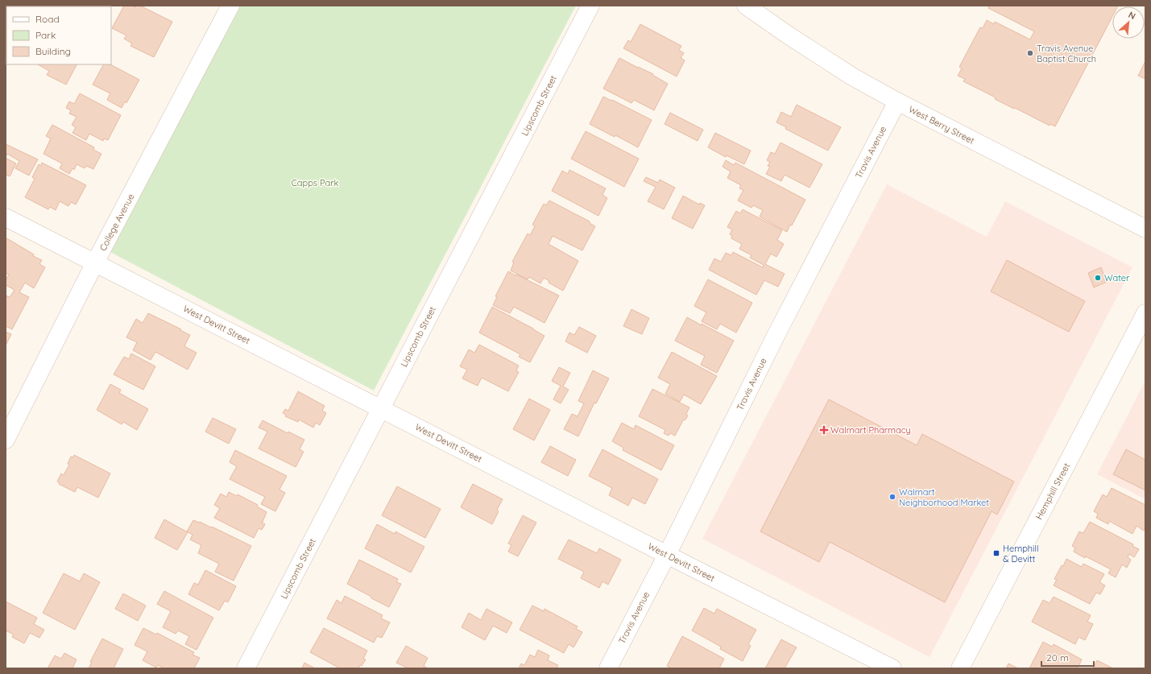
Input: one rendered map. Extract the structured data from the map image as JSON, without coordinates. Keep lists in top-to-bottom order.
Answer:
{
  "streets": {
    "street": [
      "Lipscomb Street",
      "West Berry Street",
      "Travis Avenue",
      "College Avenue",
      "West Devitt Street",
      "Hemphill Street"
    ]
  },
  "crossings": [
    ["Lipscomb Street", "West Devitt Street"],
    ["West Berry Street", "Travis Avenue"],
    ["Travis Avenue", "West Devitt Street"],
    ["College Avenue", "West Devitt Street"]
  ],
  "parks": ["Capps Park"],
  "places": {
    "other": ["Travis Avenue Baptist Church", "Water", "Walmart Neighborhood Market"],
    "health": ["Walmart Pharmacy"],
    "transit": ["Hemphill & Devitt"]
  },
  "legend": ["Road", "Park", "Building"],
  "scale_bar": "20 m",
  "north": "top right"
}
